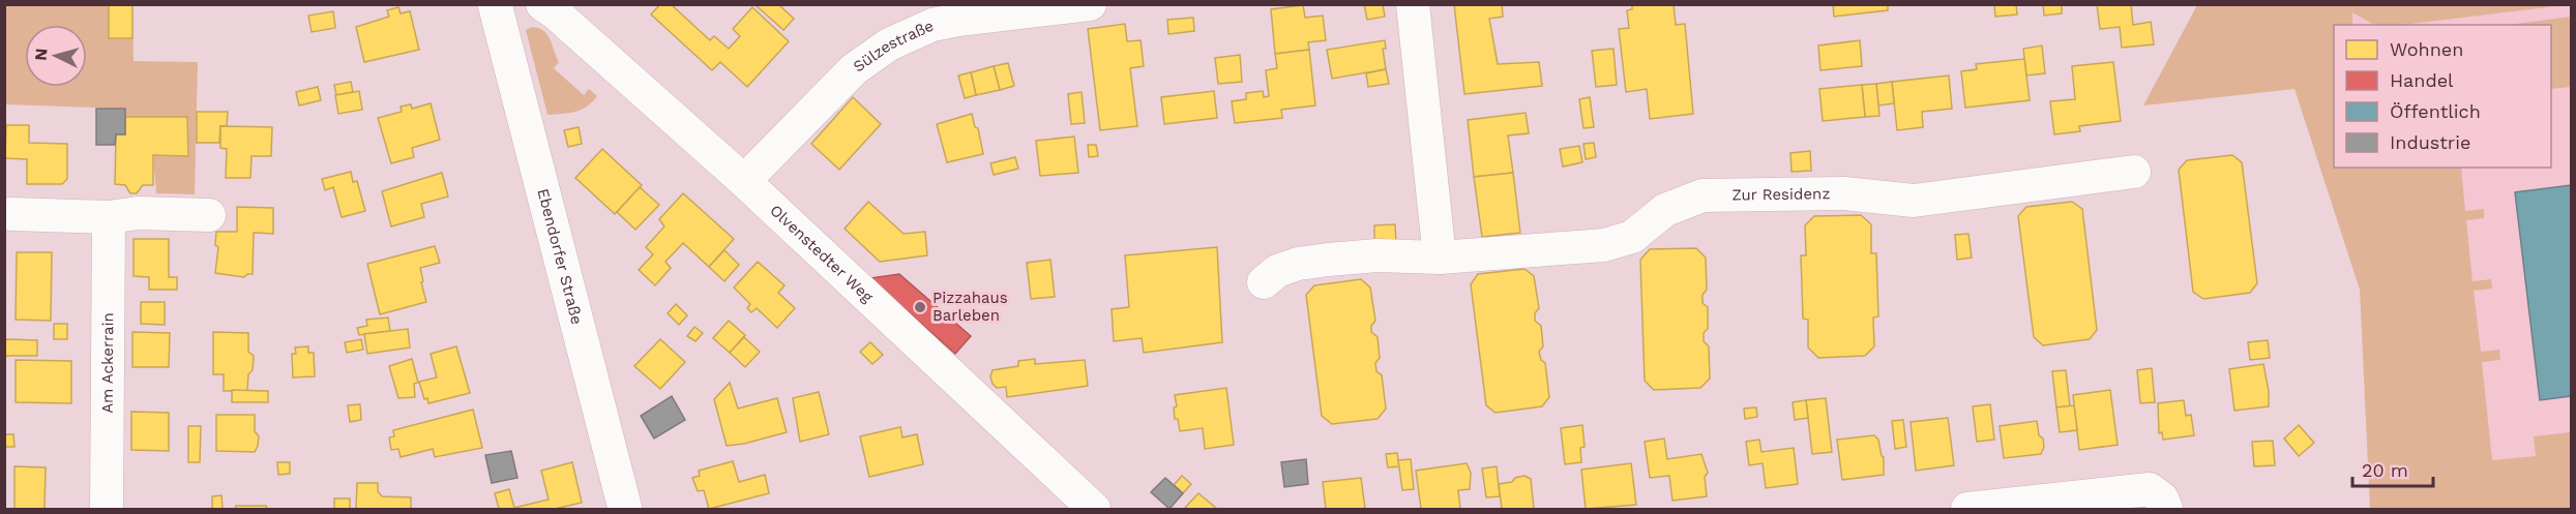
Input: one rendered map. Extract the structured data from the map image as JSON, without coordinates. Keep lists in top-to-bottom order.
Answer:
{
  "streets": {
    "street": [
      "Sülzestraße",
      "Zur Residenz",
      "Olvenstedter Weg",
      "Ebendorfer Straße",
      "Am Ackerrain"
    ]
  },
  "crossings": [
    ["Sülzestraße", "Olvenstedter Weg"]
  ],
  "places": ["Pizzahaus Barleben"],
  "legend": [
    "Wohnen",
    "Handel",
    "Öffentlich",
    "Industrie"
  ],
  "scale_bar": "20 m",
  "north": "left"
}
